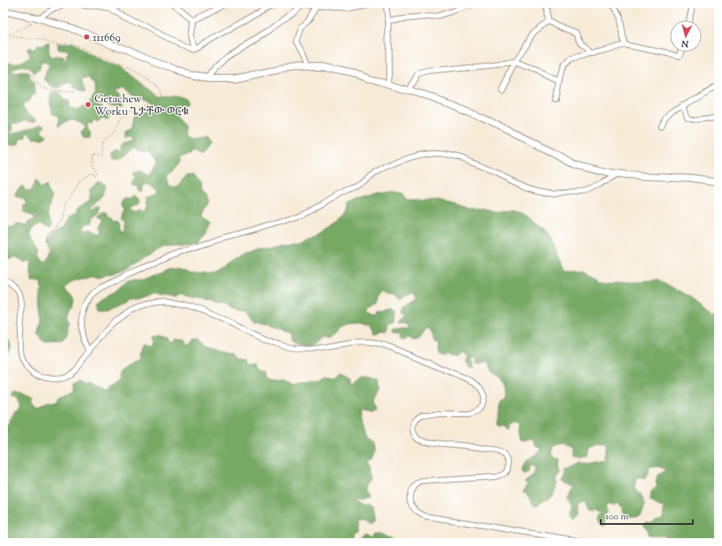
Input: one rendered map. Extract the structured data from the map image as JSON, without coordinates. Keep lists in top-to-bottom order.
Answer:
{
  "places": ["111669", "Getachew Worku ጌታቸው ወርቁ"],
  "scale_bar": "100 m",
  "north": "bottom"
}
